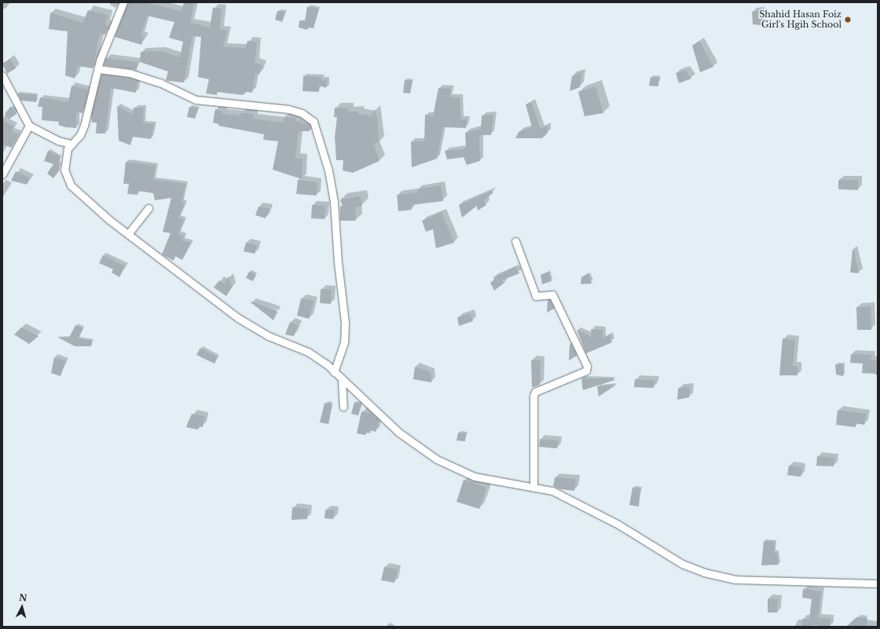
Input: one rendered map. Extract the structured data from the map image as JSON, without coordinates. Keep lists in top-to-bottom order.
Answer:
{
  "places": ["Shahid Hasan Foiz Girl's Hgih School"],
  "north": "top"
}
